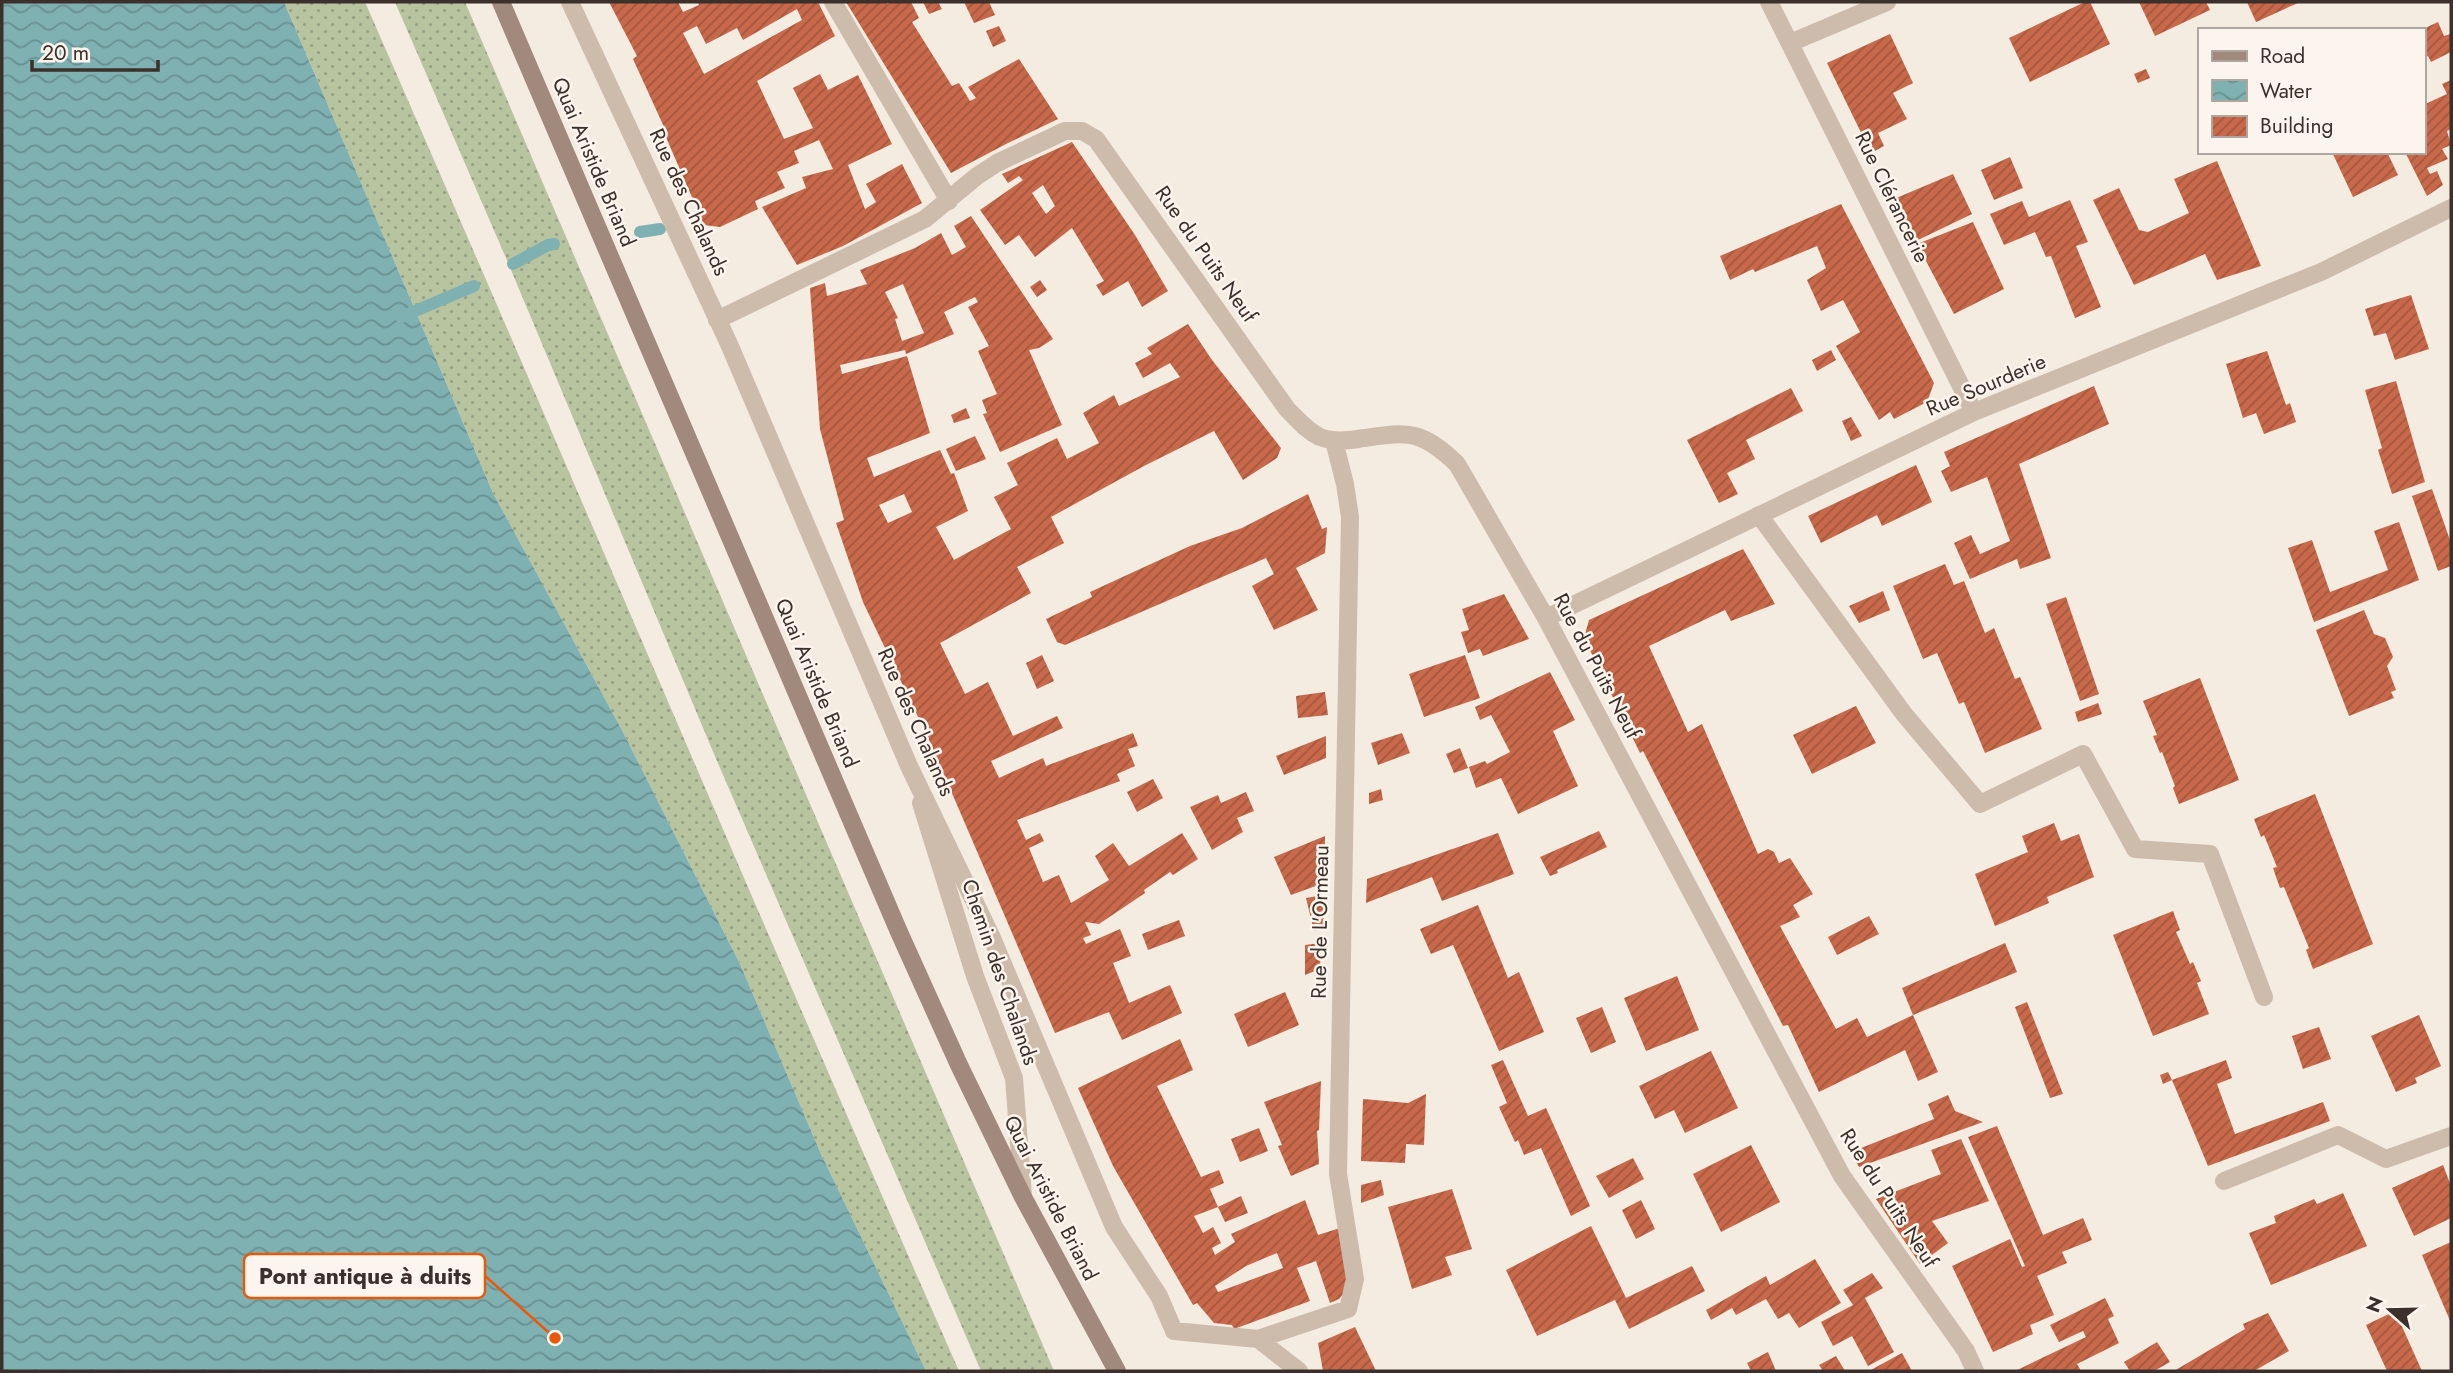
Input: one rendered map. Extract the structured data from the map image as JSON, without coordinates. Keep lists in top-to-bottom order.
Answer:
{
  "streets": {
    "main road": ["Quai Aristide Briand"],
    "street": [
      "Rue Clérancerie",
      "Rue des Chalands",
      "Rue du Puits Neuf",
      "Rue Sourderie",
      "Rue de L'Ormeau",
      "Chemin des Chalands"
    ]
  },
  "crossings": [
    ["Quai Aristide Briand", "Chemin des Chalands"],
    ["Rue Clérancerie", "Rue Sourderie"],
    ["Rue des Chalands", "Rue de L'Ormeau"],
    ["Rue des Chalands", "Chemin des Chalands"],
    ["Rue du Puits Neuf", "Rue Sourderie"],
    ["Rue du Puits Neuf", "Rue de L'Ormeau"]
  ],
  "places": ["Pont antique à duits"],
  "legend": ["Road", "Water", "Building"],
  "scale_bar": "20 m",
  "north": "left"
}
